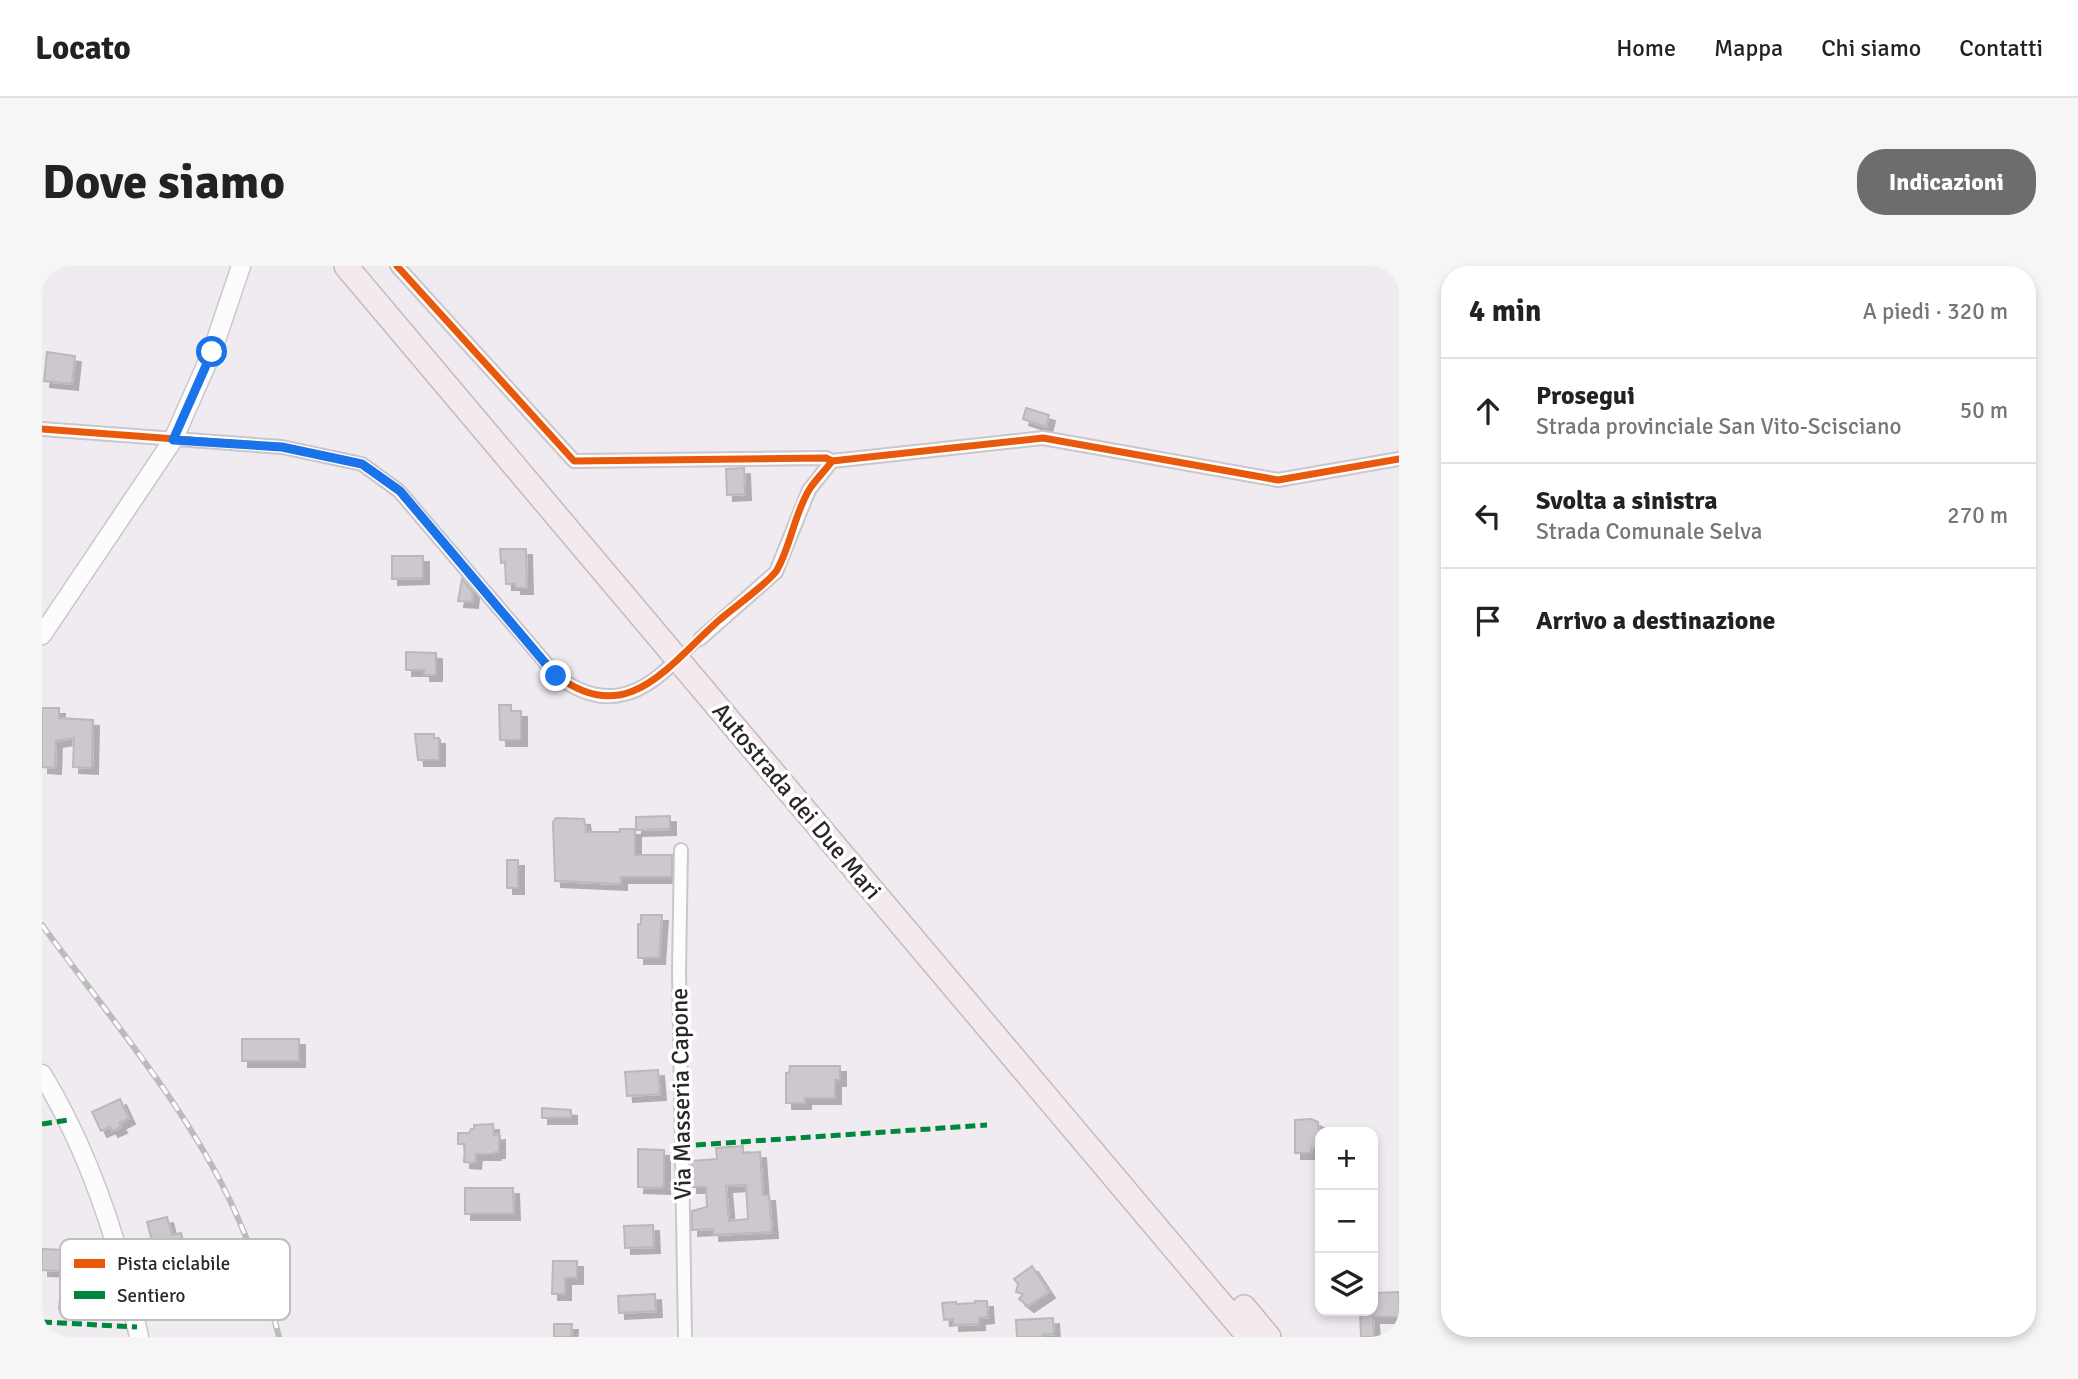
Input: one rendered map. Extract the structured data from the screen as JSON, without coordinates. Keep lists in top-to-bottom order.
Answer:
{
  "streets": {
    "highway": ["Autostrada dei Due Mari"],
    "street": ["Via Masseria Capone"]
  },
  "legend": ["Pista ciclabile", "Sentiero"],
  "page": {
    "header": "Locato",
    "nav": [
      "Home",
      "Mappa",
      "Chi siamo",
      "Contatti"
    ],
    "buttons": "Indicazioni",
    "title": "Dove siamo",
    "heading": ["4 min", "A piedi · 320 m"],
    "list": [
      ["Prosegui", "Strada provinciale San Vito-Scisciano", "50 m"],
      ["Svolta a sinistra", "Strada Comunale Selva", "270 m"],
      "Arrivo a destinazione"
    ],
    "map_buttons": ["+", "−"]
  }
}
